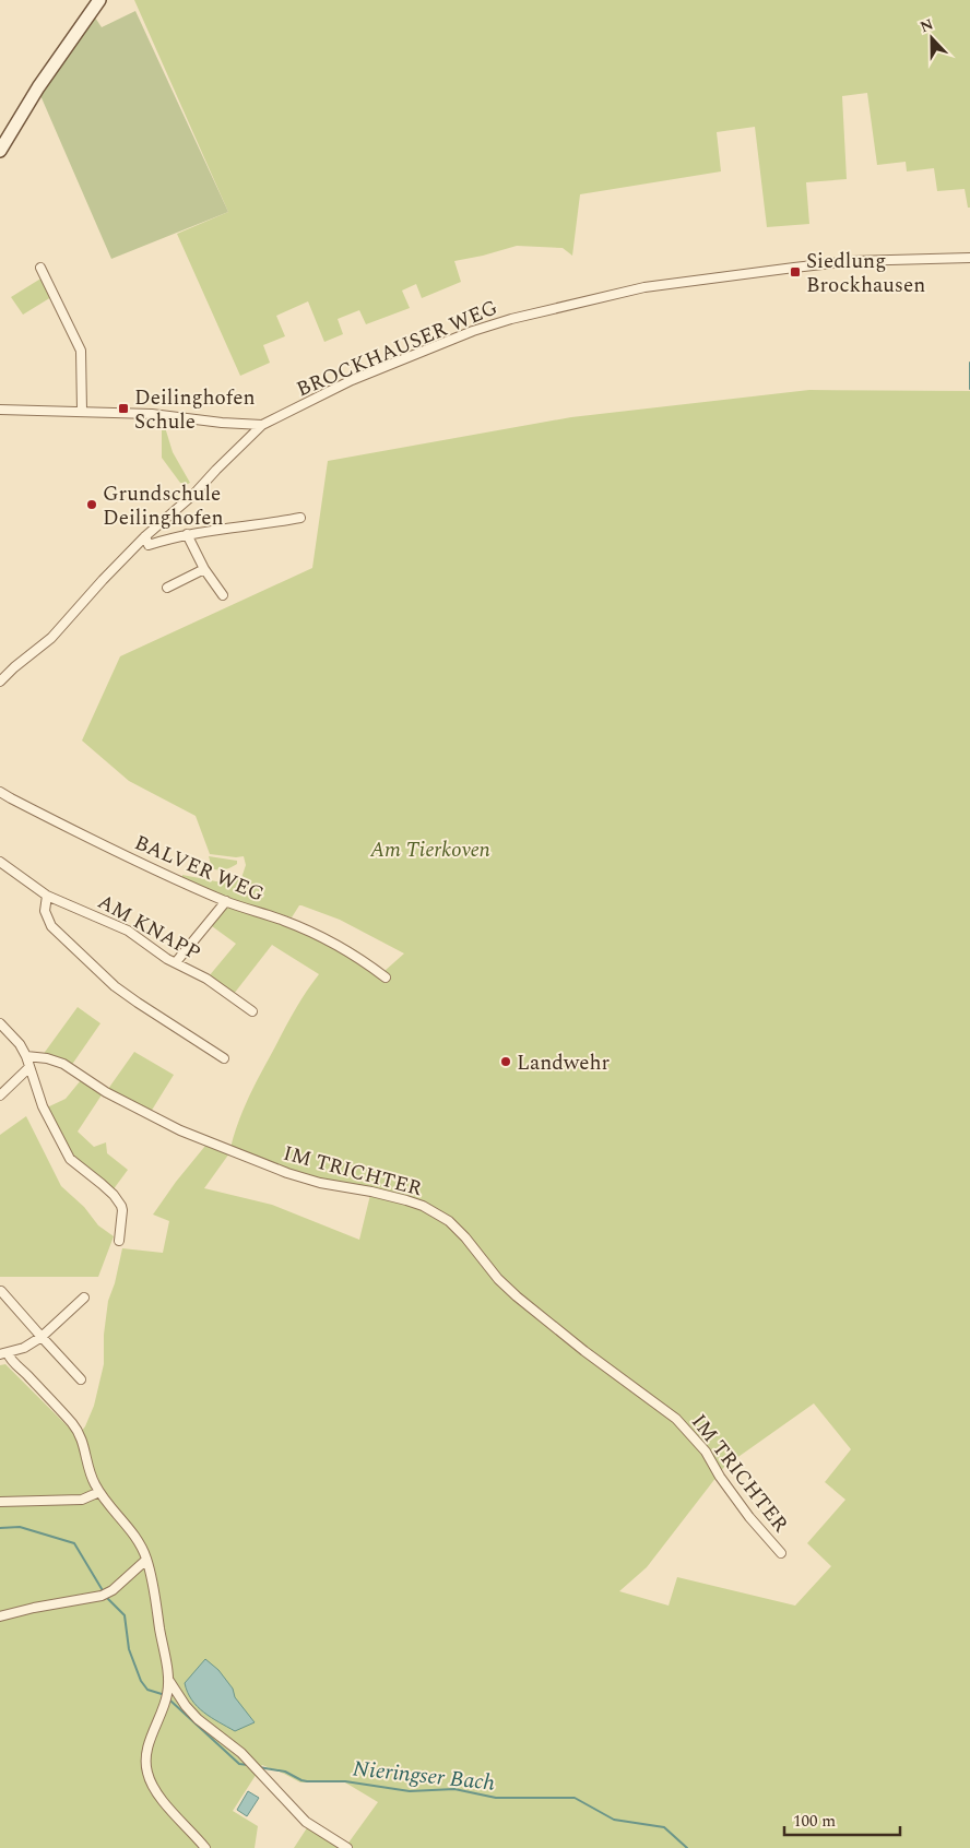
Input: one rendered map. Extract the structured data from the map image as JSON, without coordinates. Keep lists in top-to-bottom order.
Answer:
{
  "streets": {
    "street": [
      "BROCKHAUSER WEG",
      "BALVER WEG",
      "AM KNAPP",
      "IM TRICHTER"
    ]
  },
  "water": ["Nieringser Bach"],
  "parks": ["Am Tierkoven"],
  "places": {
    "transit": ["Siedlung Brockhausen", "Deilinghofen Schule"],
    "other": ["Grundschule Deilinghofen", "Landwehr"]
  },
  "scale_bar": "100 m",
  "north": "top"
}
